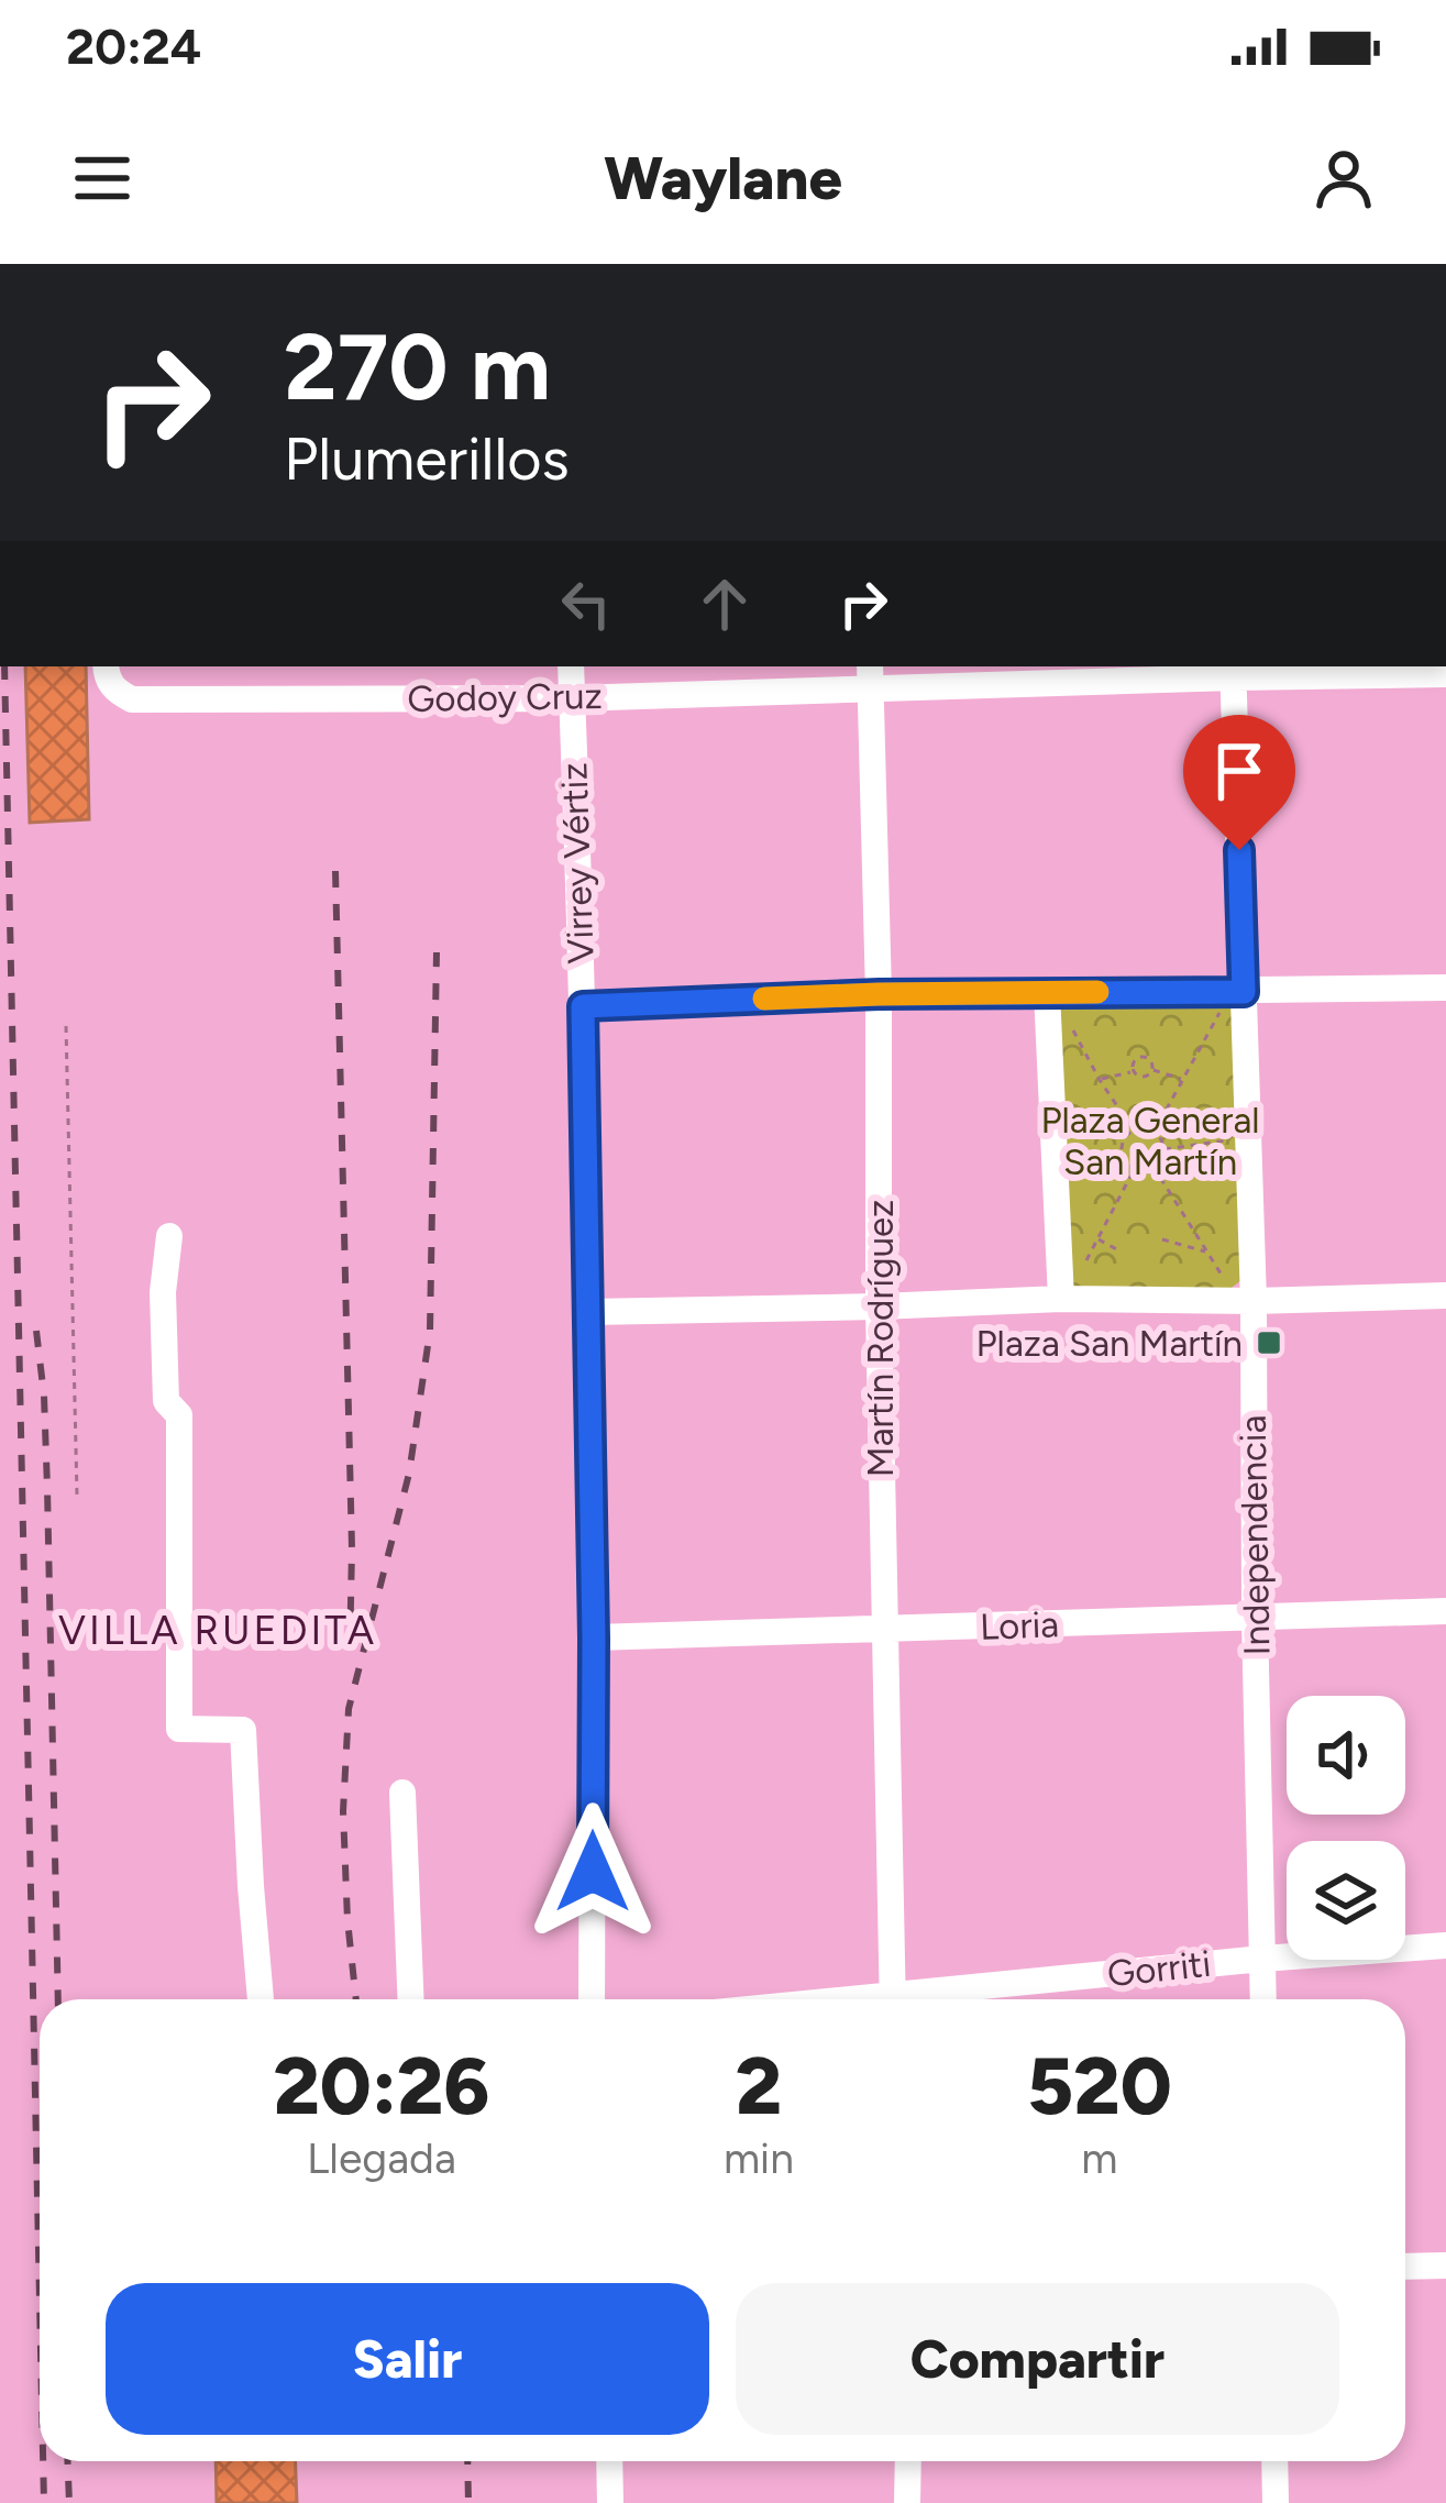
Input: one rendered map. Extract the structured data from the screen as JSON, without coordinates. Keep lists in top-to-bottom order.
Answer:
{
  "streets": {
    "street": [
      "Godoy Cruz",
      "Virrey Vértiz",
      "Martín Rodríguez",
      "Independencia",
      "Loria",
      "Gorriti"
    ]
  },
  "crossings": [
    ["Godoy Cruz", "Virrey Vértiz"],
    ["Godoy Cruz", "Martín Rodríguez"],
    ["Godoy Cruz", "Independencia"],
    ["Virrey Vértiz", "Loria"],
    ["Martín Rodríguez", "Loria"],
    ["Independencia", "Loria"],
    ["Independencia", "Gorriti"]
  ],
  "districts": ["VILLA RUEDITA"],
  "parks": ["Plaza General San Martín"],
  "places": {
    "transit": ["Plaza San Martín"]
  },
  "page": {
    "status": "20:24",
    "header": "Waylane",
    "turn": ["270 m", "Plumerillos"],
    "eta": [
      "20:26",
      "Llegada",
      "2",
      "min",
      "520",
      "m"
    ],
    "buttons": ["Salir", "Compartir"]
  }
}
